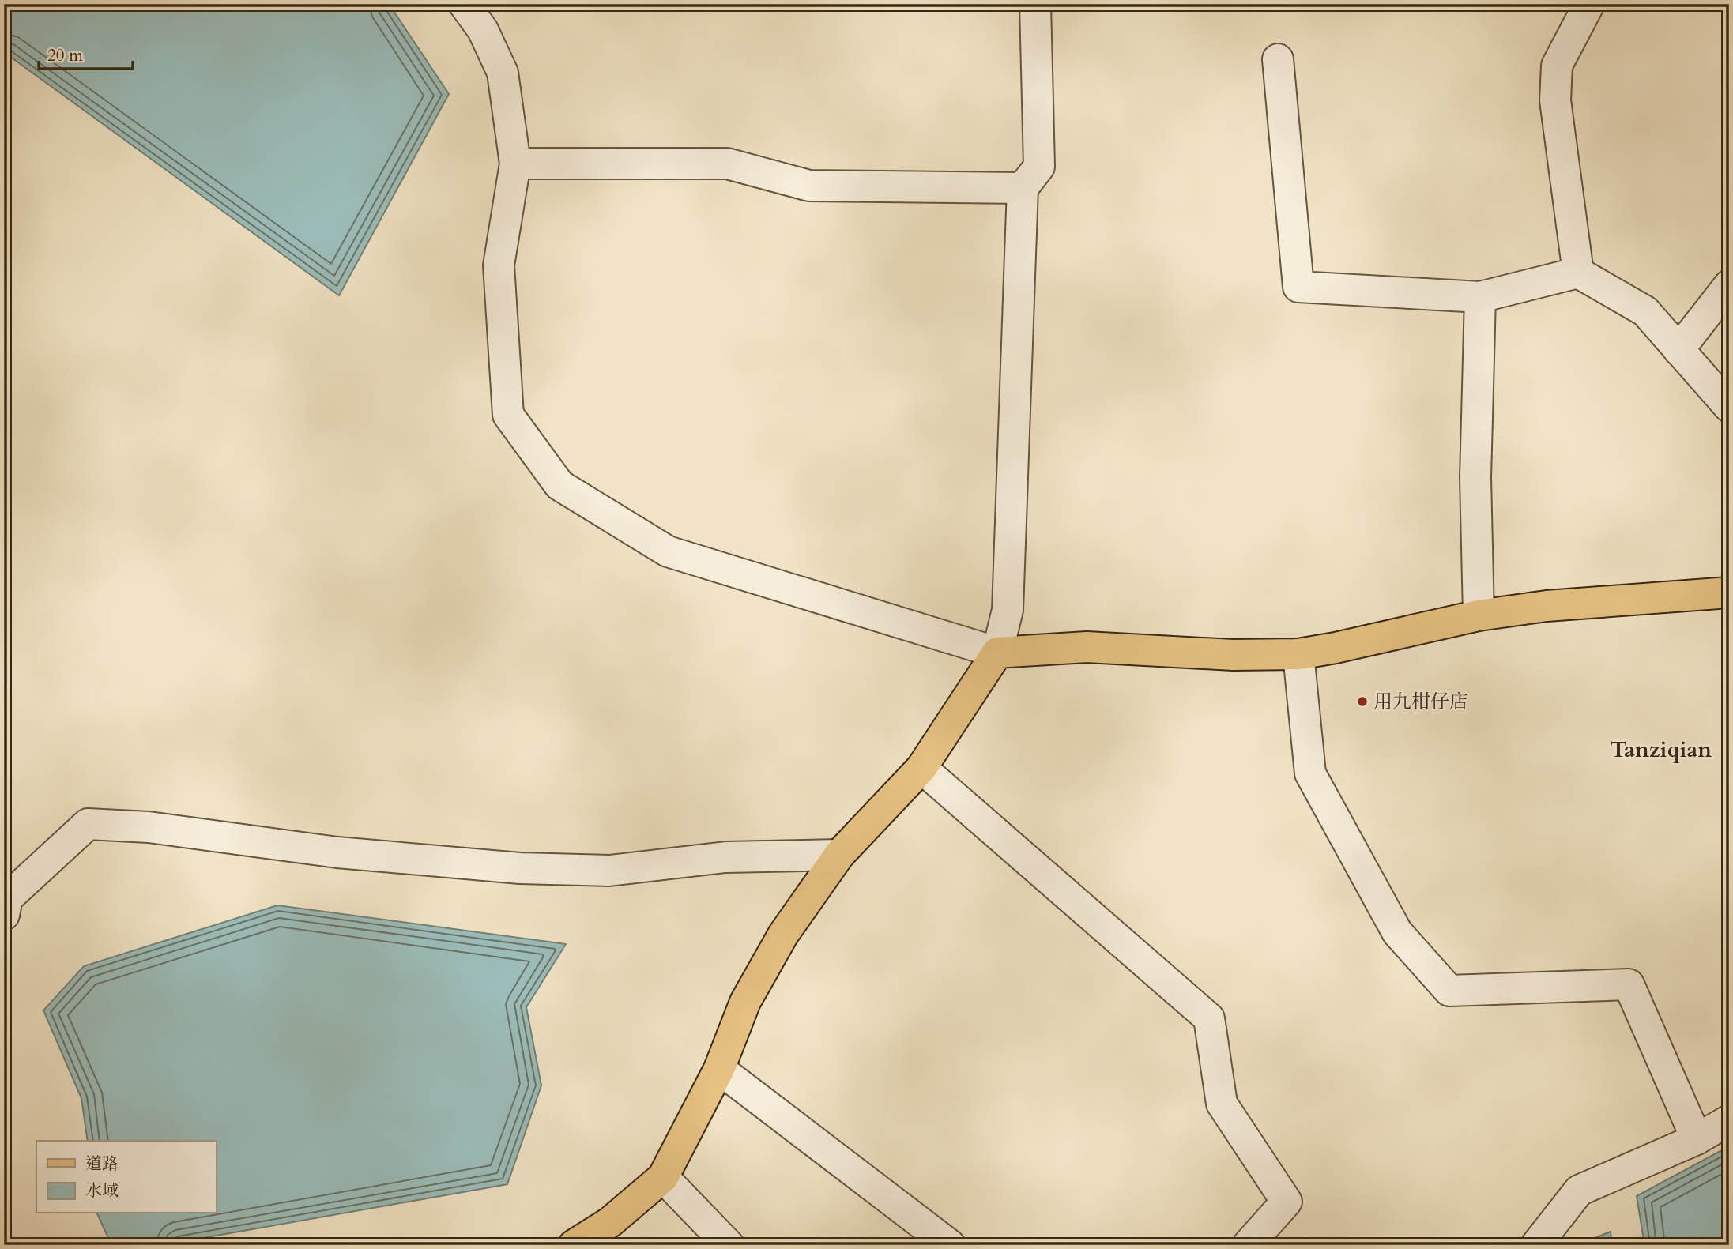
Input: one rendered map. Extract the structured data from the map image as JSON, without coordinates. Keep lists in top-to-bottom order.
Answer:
{
  "districts": ["Tanziqian"],
  "places": ["用九柑仔店"],
  "legend": ["道路", "水域"],
  "scale_bar": "20 m"
}
